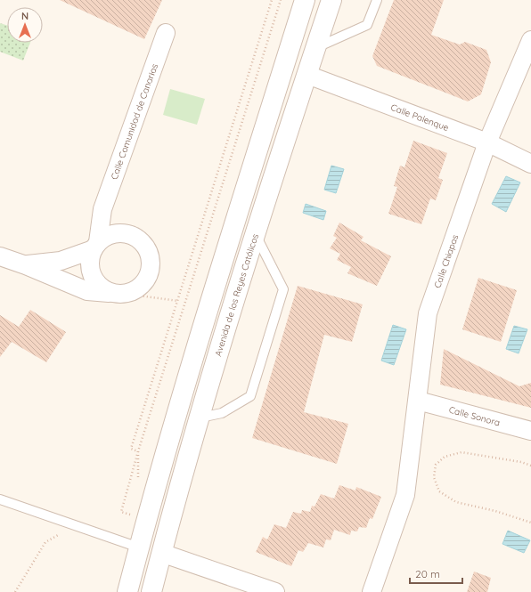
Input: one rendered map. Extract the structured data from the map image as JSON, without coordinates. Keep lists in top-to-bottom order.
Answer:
{
  "streets": {
    "street": [
      "Calle Palenque",
      "Calle Comunidad de Canarias",
      "Calle Chiapas",
      "Avenida de los Reyes Católicos",
      "Calle Sonora"
    ]
  },
  "crossings": [
    ["Calle Palenque", "Calle Chiapas"],
    ["Calle Palenque", "Avenida de los Reyes Católicos"],
    ["Calle Chiapas", "Calle Sonora"]
  ],
  "scale_bar": "20 m",
  "north": "top"
}
